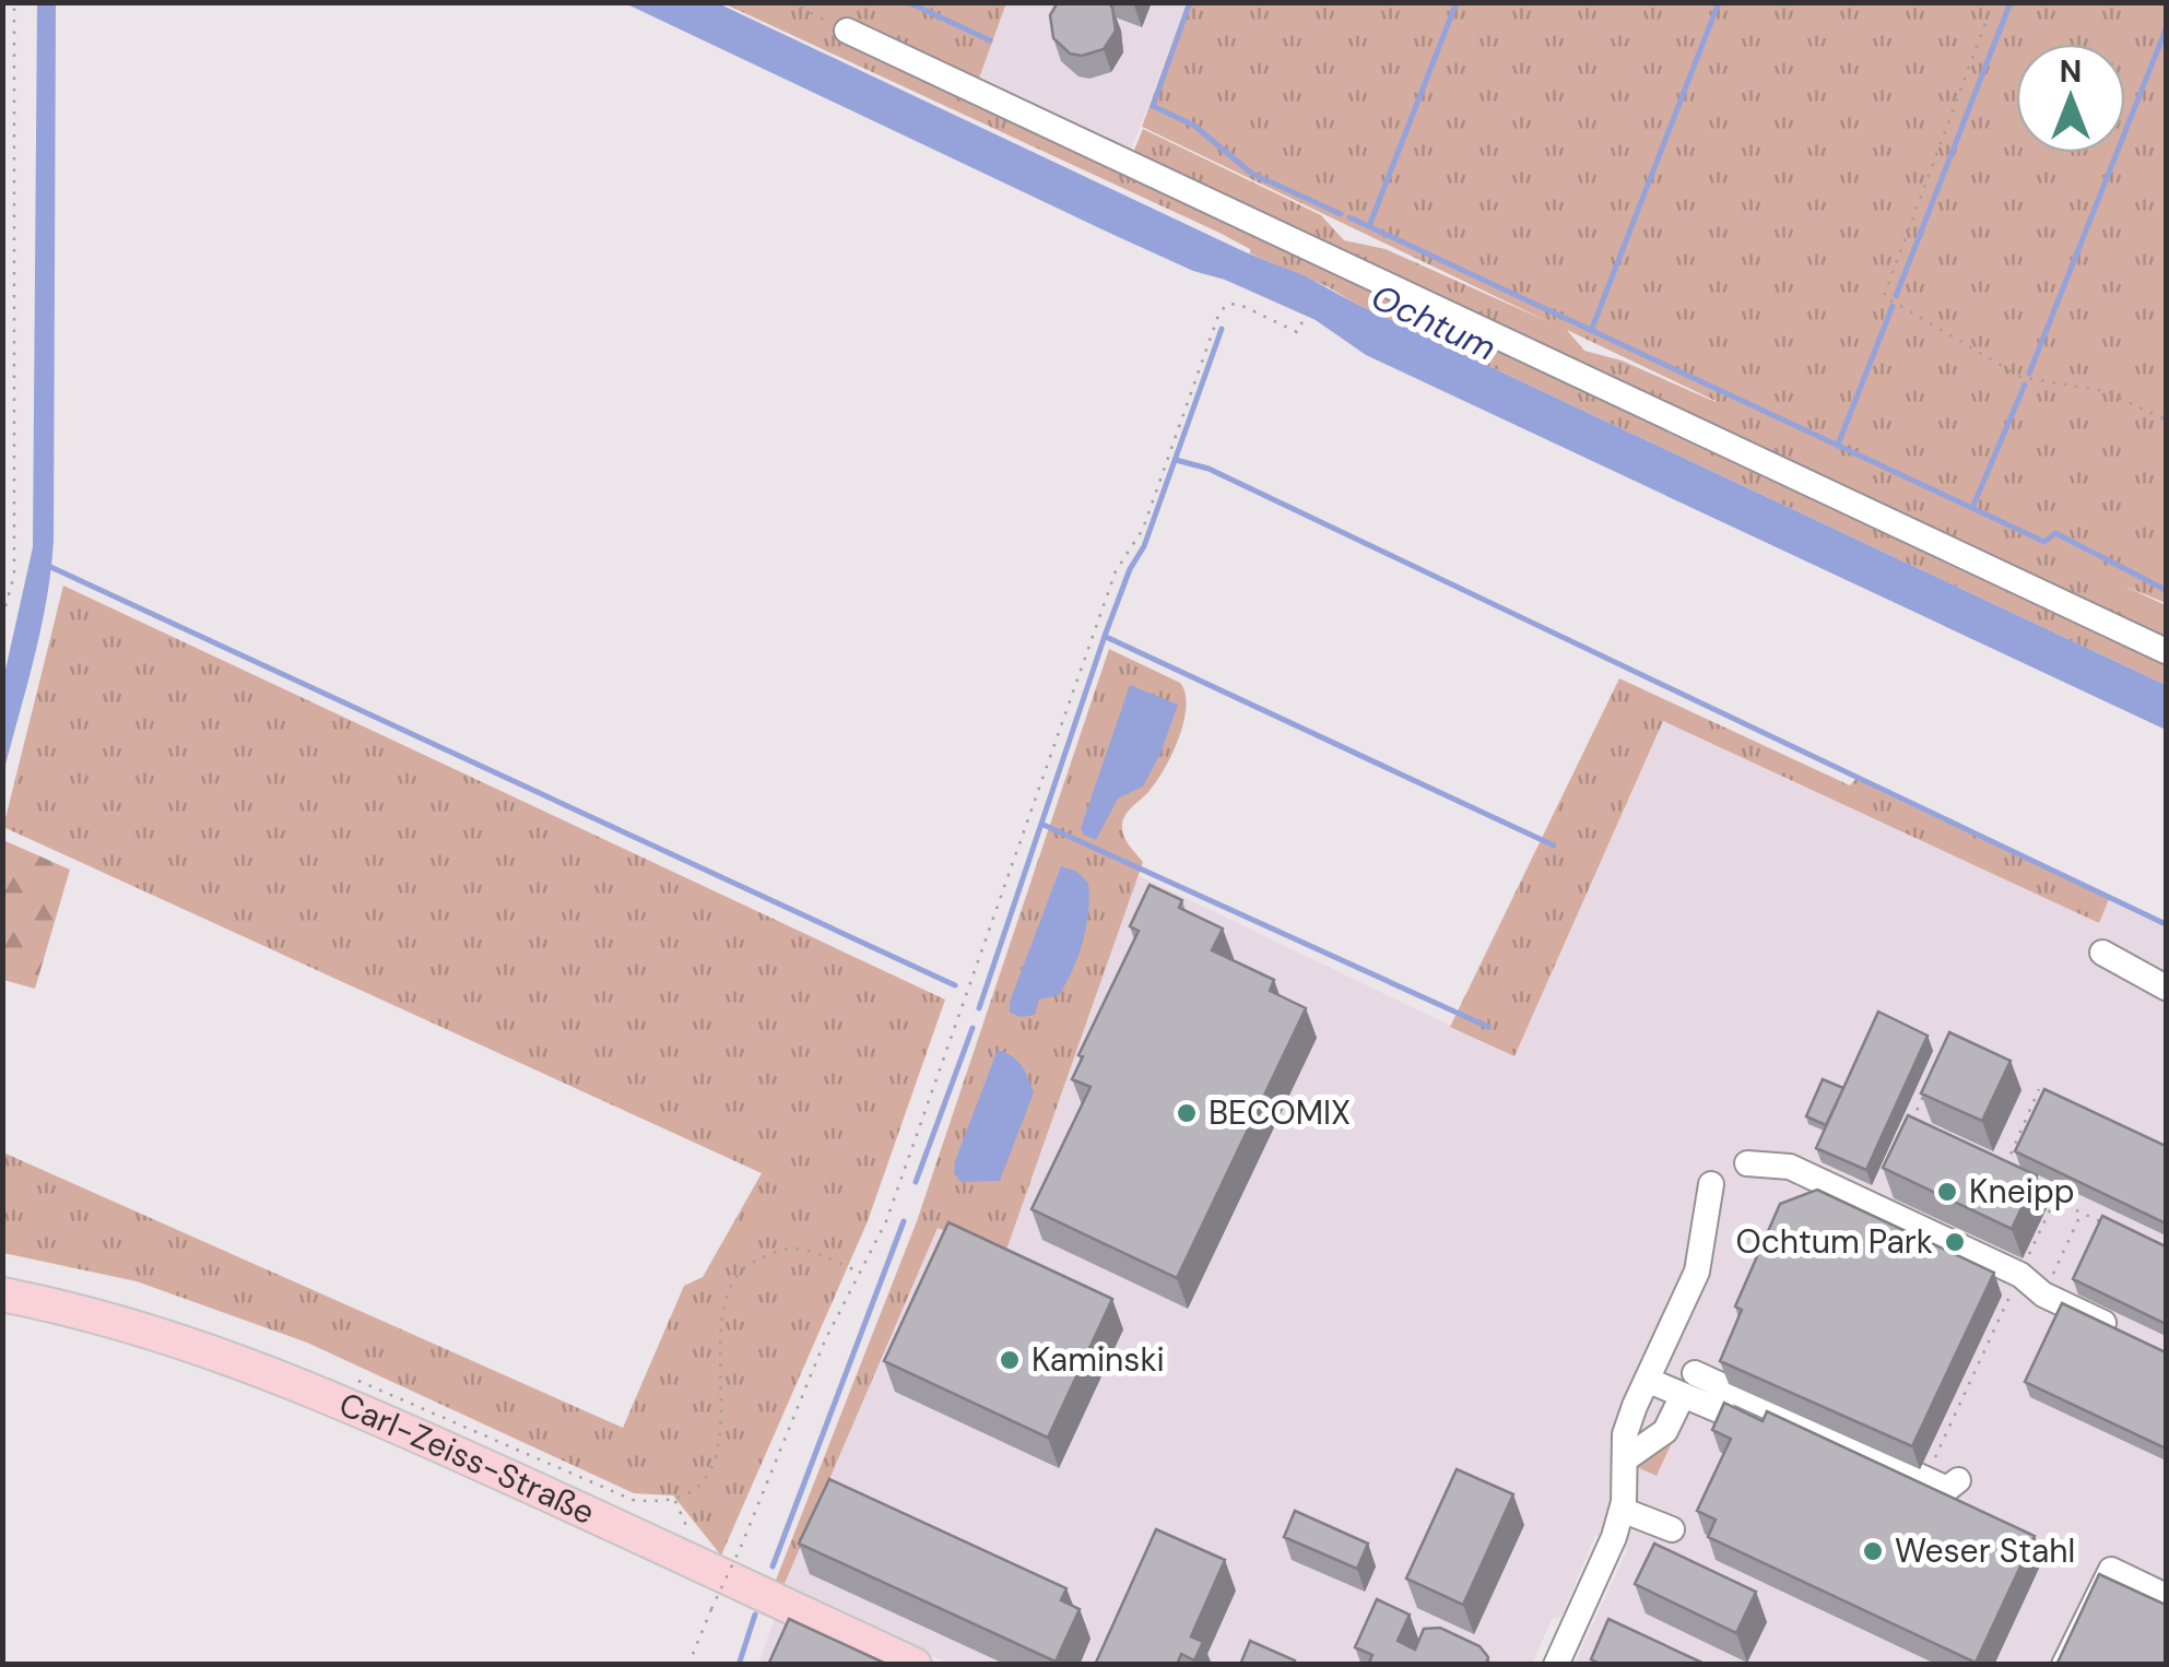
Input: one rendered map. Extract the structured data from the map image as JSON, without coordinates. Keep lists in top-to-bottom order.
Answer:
{
  "streets": {
    "main road": ["Carl-Zeiss-Straße"]
  },
  "water": ["Ochtum"],
  "places": [
    "BECOMIX",
    "Kneipp",
    "Ochtum Park",
    "Kaminski",
    "Weser Stahl"
  ],
  "north": "top"
}
